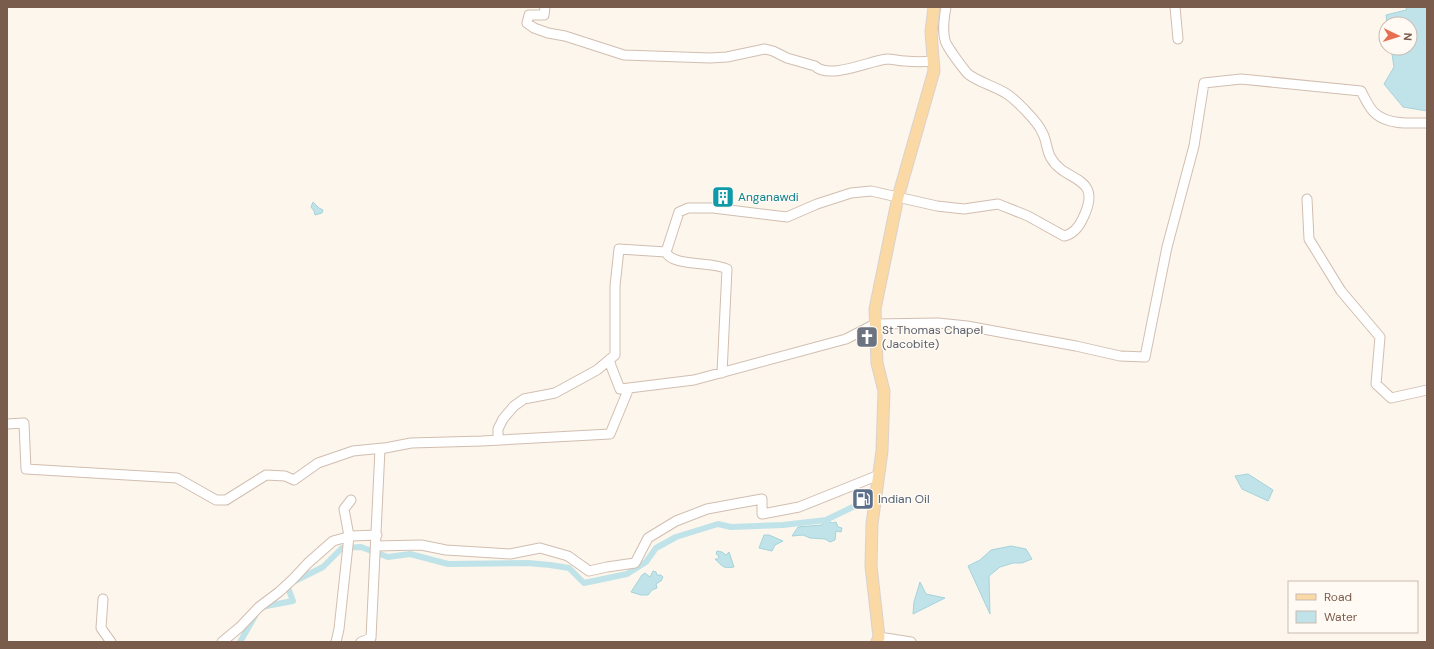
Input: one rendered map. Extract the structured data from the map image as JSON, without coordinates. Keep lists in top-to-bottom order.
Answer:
{
  "places": {
    "building": ["Anganawdi"],
    "church": ["St Thomas Chapel (Jacobite)"],
    "fuel station": ["Indian Oil"]
  },
  "legend": ["Road", "Water"],
  "north": "right"
}
